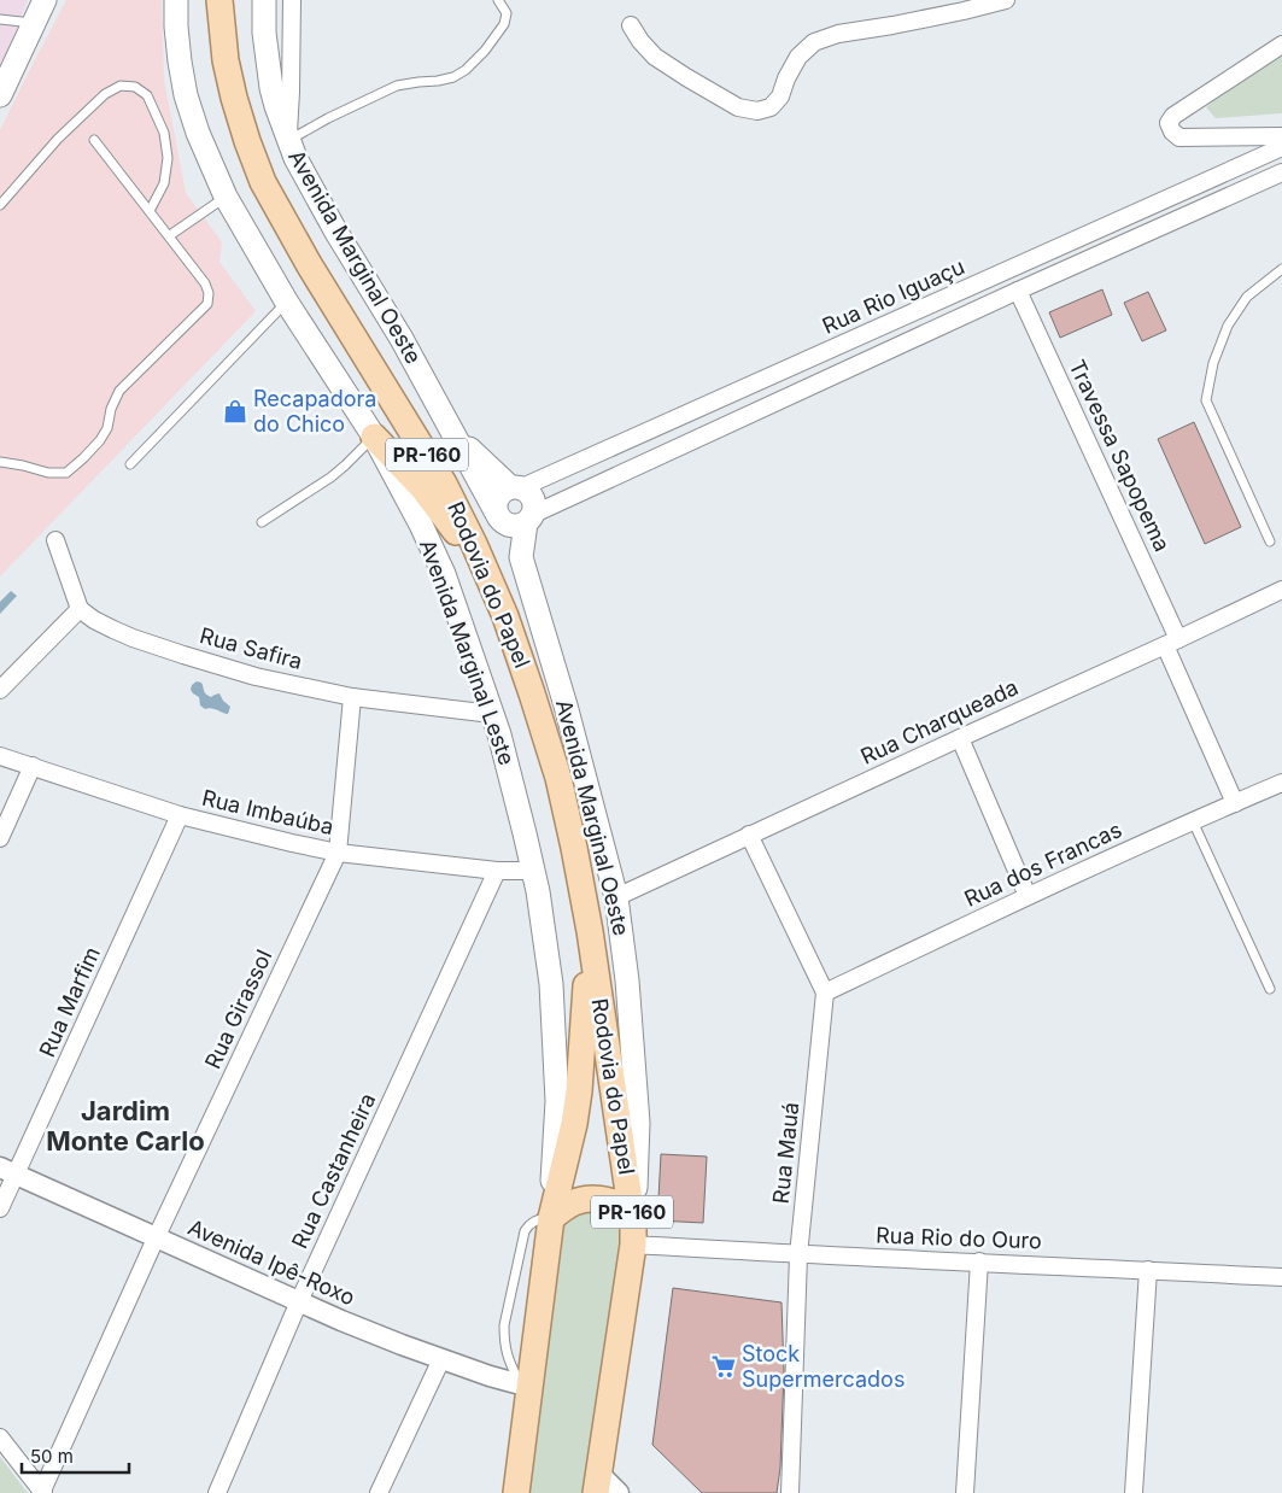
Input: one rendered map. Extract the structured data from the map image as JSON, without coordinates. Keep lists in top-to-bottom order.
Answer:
{
  "streets": {
    "main road": [
      "Avenida Marginal Oeste",
      "PR-160",
      "Rodovia do Papel",
      "Avenida Marginal Leste"
    ],
    "street": [
      "Rua Rio Iguaçu",
      "Travessa Sapopema",
      "Rua Safira",
      "Rua Charqueada",
      "Rua Imbaúba",
      "Rua dos Francas",
      "Rua Marfim",
      "Rua Girassol",
      "Rua Mauá",
      "Rua Castanheira",
      "Rua Rio do Ouro",
      "Avenida Ipê-Roxo"
    ]
  },
  "crossings": [
    ["Avenida Marginal Oeste", "Rua Rio Iguaçu"],
    ["Avenida Marginal Oeste", "Rodovia do Papel"],
    ["Avenida Marginal Oeste", "Rua Charqueada"],
    ["Avenida Marginal Oeste", "Rua Rio do Ouro"],
    ["Travessa Sapopema", "Rua Charqueada"],
    ["Travessa Sapopema", "Rua dos Francas"],
    ["Rodovia do Papel", "Avenida Marginal Leste"],
    ["Rodovia do Papel", "Rua Rio do Ouro"],
    ["Rodovia do Papel", "Avenida Ipê-Roxo"],
    ["Rua Safira", "Avenida Marginal Leste"],
    ["Rua Safira", "Rua Girassol"],
    ["Avenida Marginal Leste", "Rua Imbaúba"],
    ["Rua Imbaúba", "Rua Marfim"],
    ["Rua Imbaúba", "Rua Girassol"],
    ["Rua Imbaúba", "Rua Castanheira"],
    ["Rua dos Francas", "Rua Mauá"],
    ["Rua Marfim", "Avenida Ipê-Roxo"],
    ["Rua Girassol", "Avenida Ipê-Roxo"],
    ["Rua Mauá", "Rua Rio do Ouro"],
    ["Rua Castanheira", "Avenida Ipê-Roxo"]
  ],
  "districts": ["Jardim Monte Carlo"],
  "places": {
    "shop": ["Recapadora do Chico"],
    "supermarket": ["Stock Supermercados"]
  },
  "scale_bar": "50 m"
}
